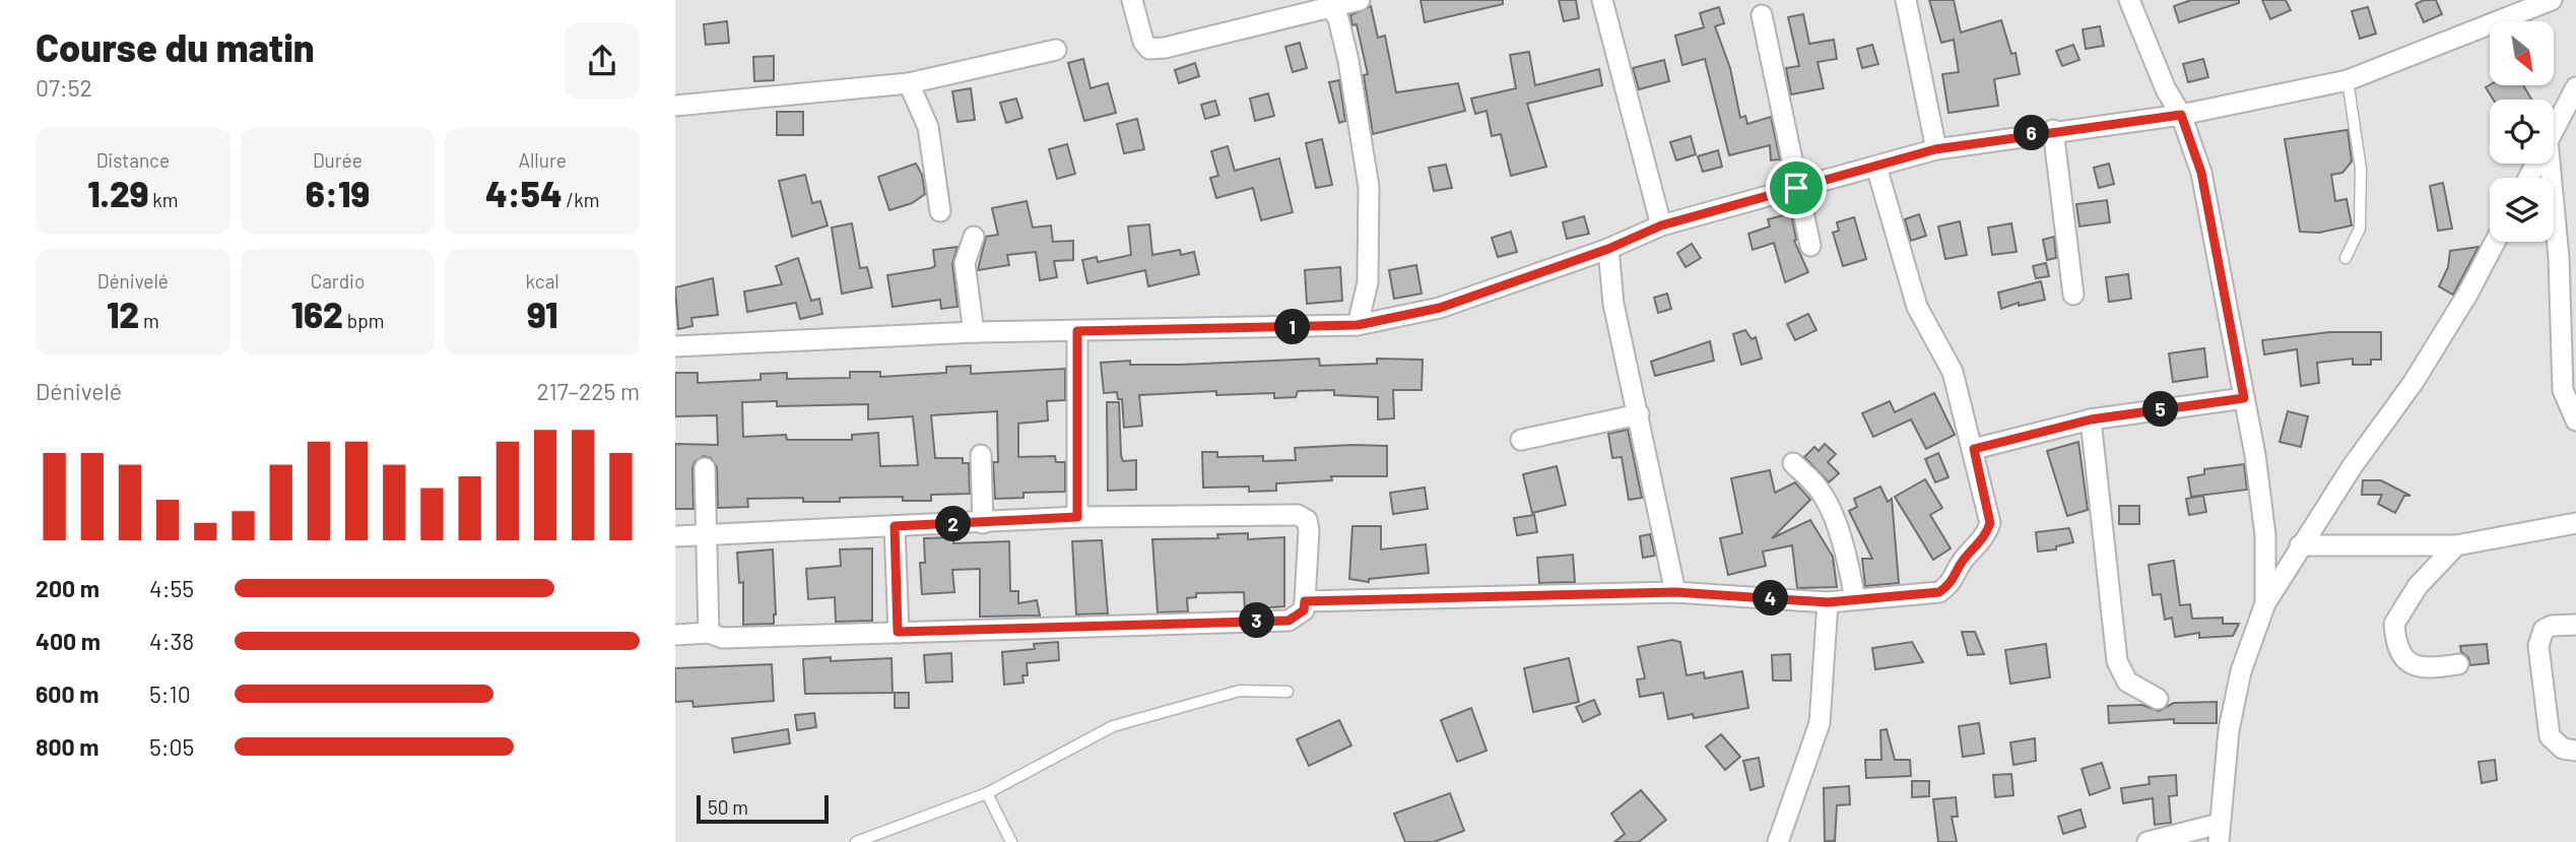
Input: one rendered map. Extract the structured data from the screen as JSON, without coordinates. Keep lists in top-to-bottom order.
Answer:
{
  "scale_bar": "50 m",
  "north": "bottom right",
  "page": {
    "heading": ["Course du matin", "07:52"],
    "pins": [
      "6",
      "1",
      "5",
      "2",
      "4",
      "3"
    ],
    "stats": [
      ["Distance", "1.29 km"],
      ["Durée", "6:19"],
      ["Allure", "4:54 /km"],
      ["Dénivelé", "12 m"],
      ["Cardio", "162 bpm"],
      ["kcal", "91"]
    ],
    "chart": ["Dénivelé", "217–225 m"],
    "list": [
      {
        "name": "200 m",
        "note": "4:55"
      },
      {
        "name": "400 m",
        "note": "4:38"
      },
      {
        "name": "600 m",
        "note": "5:10"
      },
      {
        "name": "800 m",
        "note": "5:05"
      }
    ],
    "scale": "50 m"
  }
}
